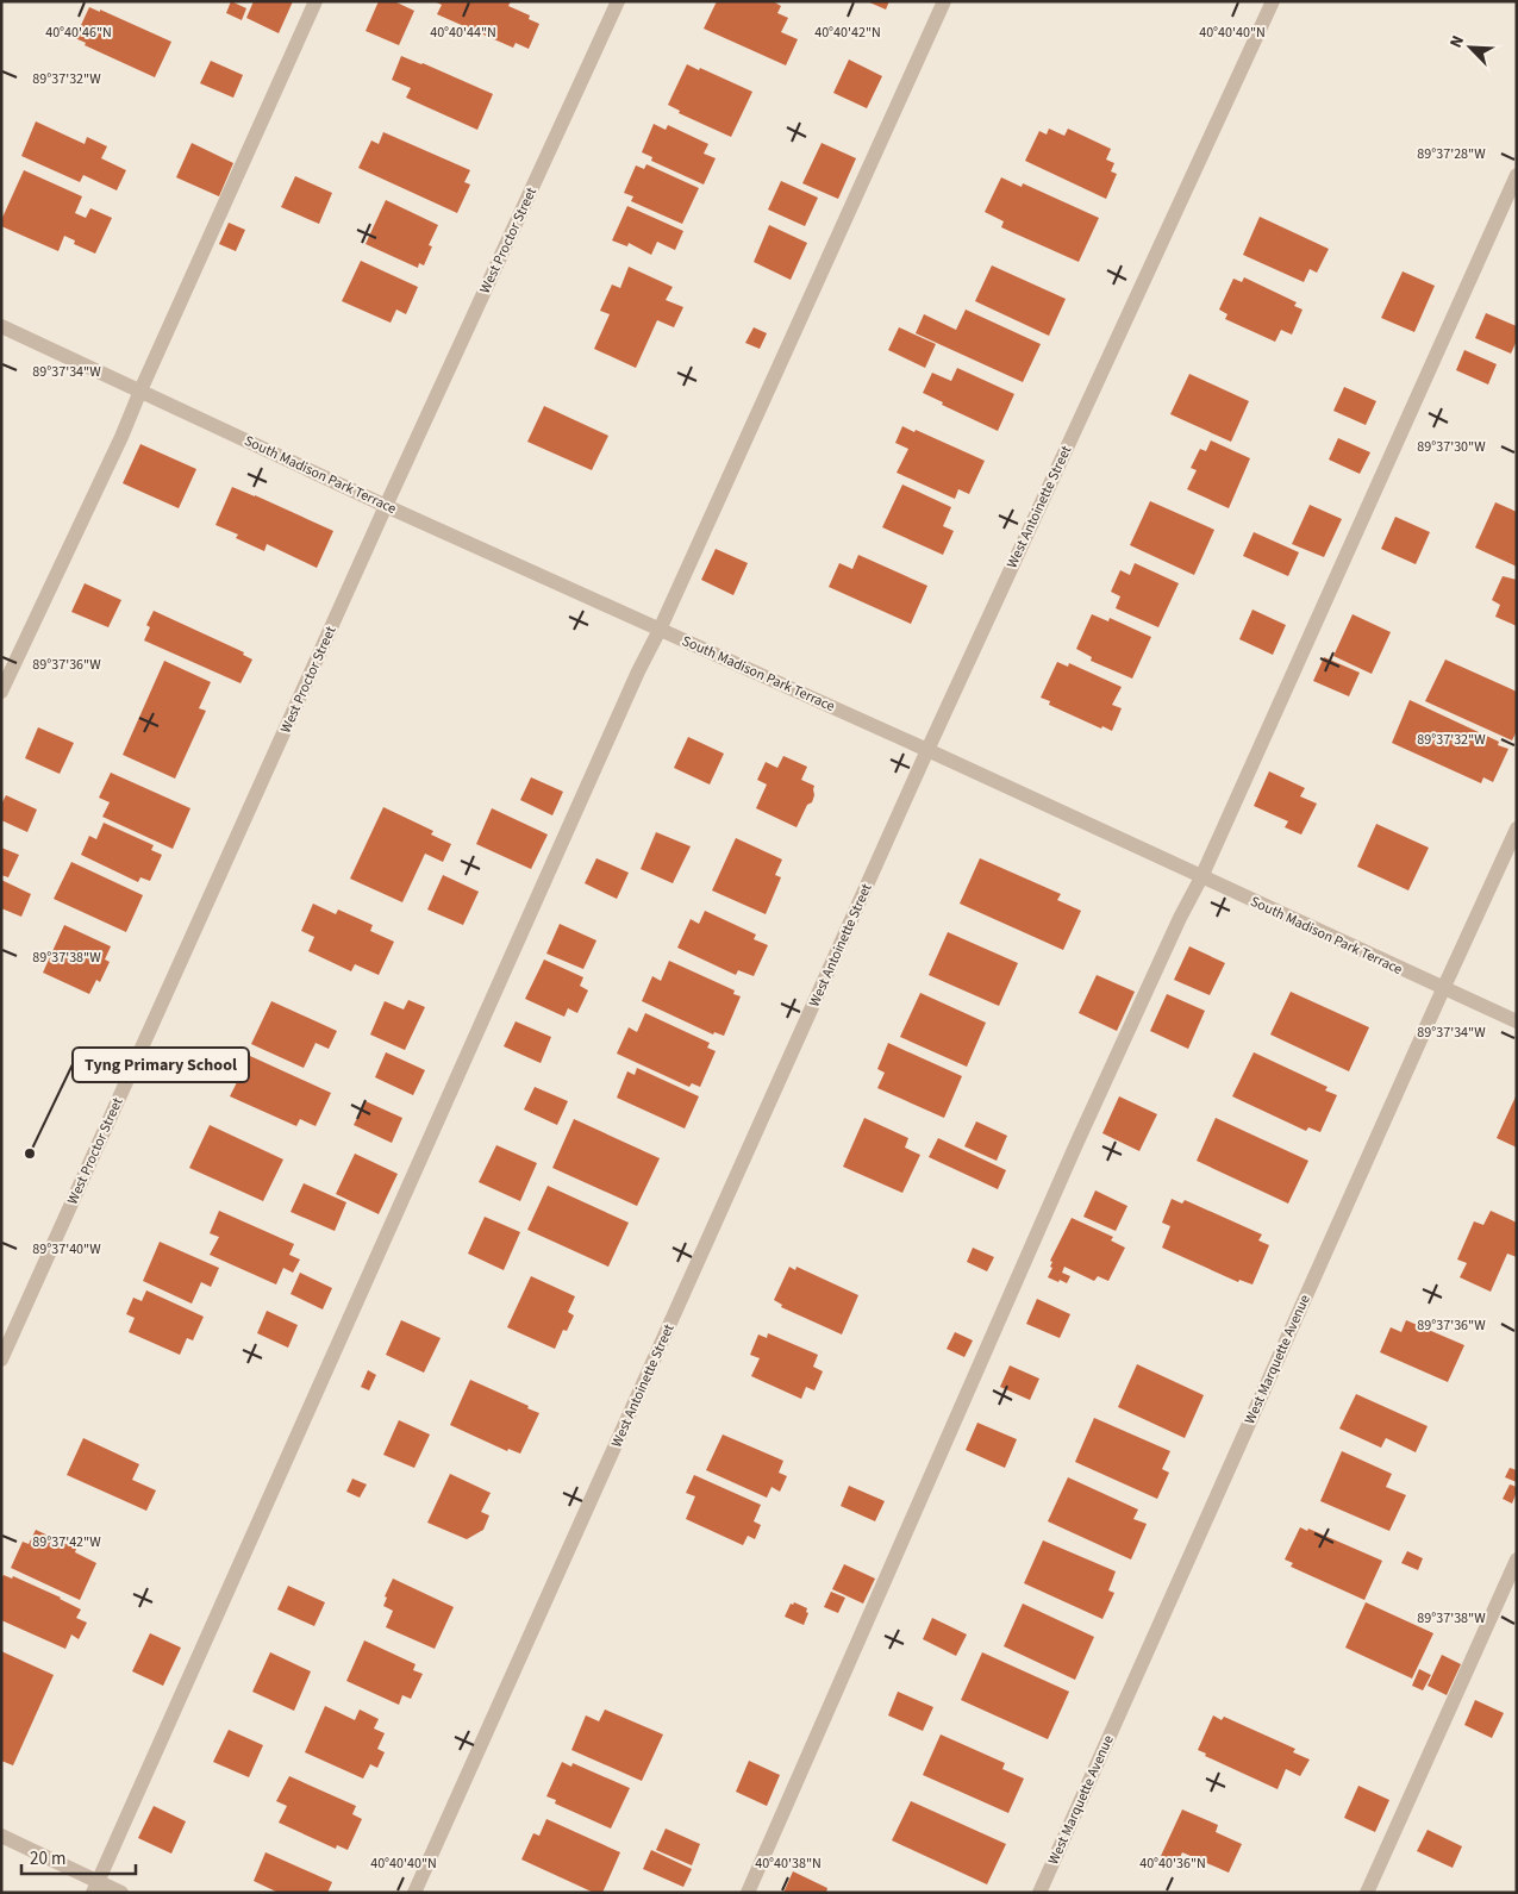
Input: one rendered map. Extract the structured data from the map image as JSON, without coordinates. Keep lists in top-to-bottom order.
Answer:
{
  "streets": {
    "street": [
      "West Proctor Street",
      "South Madison Park Terrace",
      "West Antoinette Street",
      "West Marquette Avenue"
    ]
  },
  "crossings": [
    ["West Proctor Street", "South Madison Park Terrace"],
    ["South Madison Park Terrace", "West Antoinette Street"],
    ["South Madison Park Terrace", "West Marquette Avenue"]
  ],
  "places": ["Tyng Primary School"],
  "scale_bar": "20 m",
  "north": "top left",
  "coordinates": [
    "40°40'46\"N",
    "40°40'44\"N",
    "40°40'42\"N",
    "40°40'40\"N",
    "89°37'32\"W",
    "89°37'28\"W",
    "89°37'34\"W",
    "89°37'30\"W",
    "89°37'36\"W",
    "89°37'38\"W",
    "89°37'40\"W",
    "89°37'42\"W",
    "40°40'38\"N",
    "40°40'36\"N"
  ]
}
